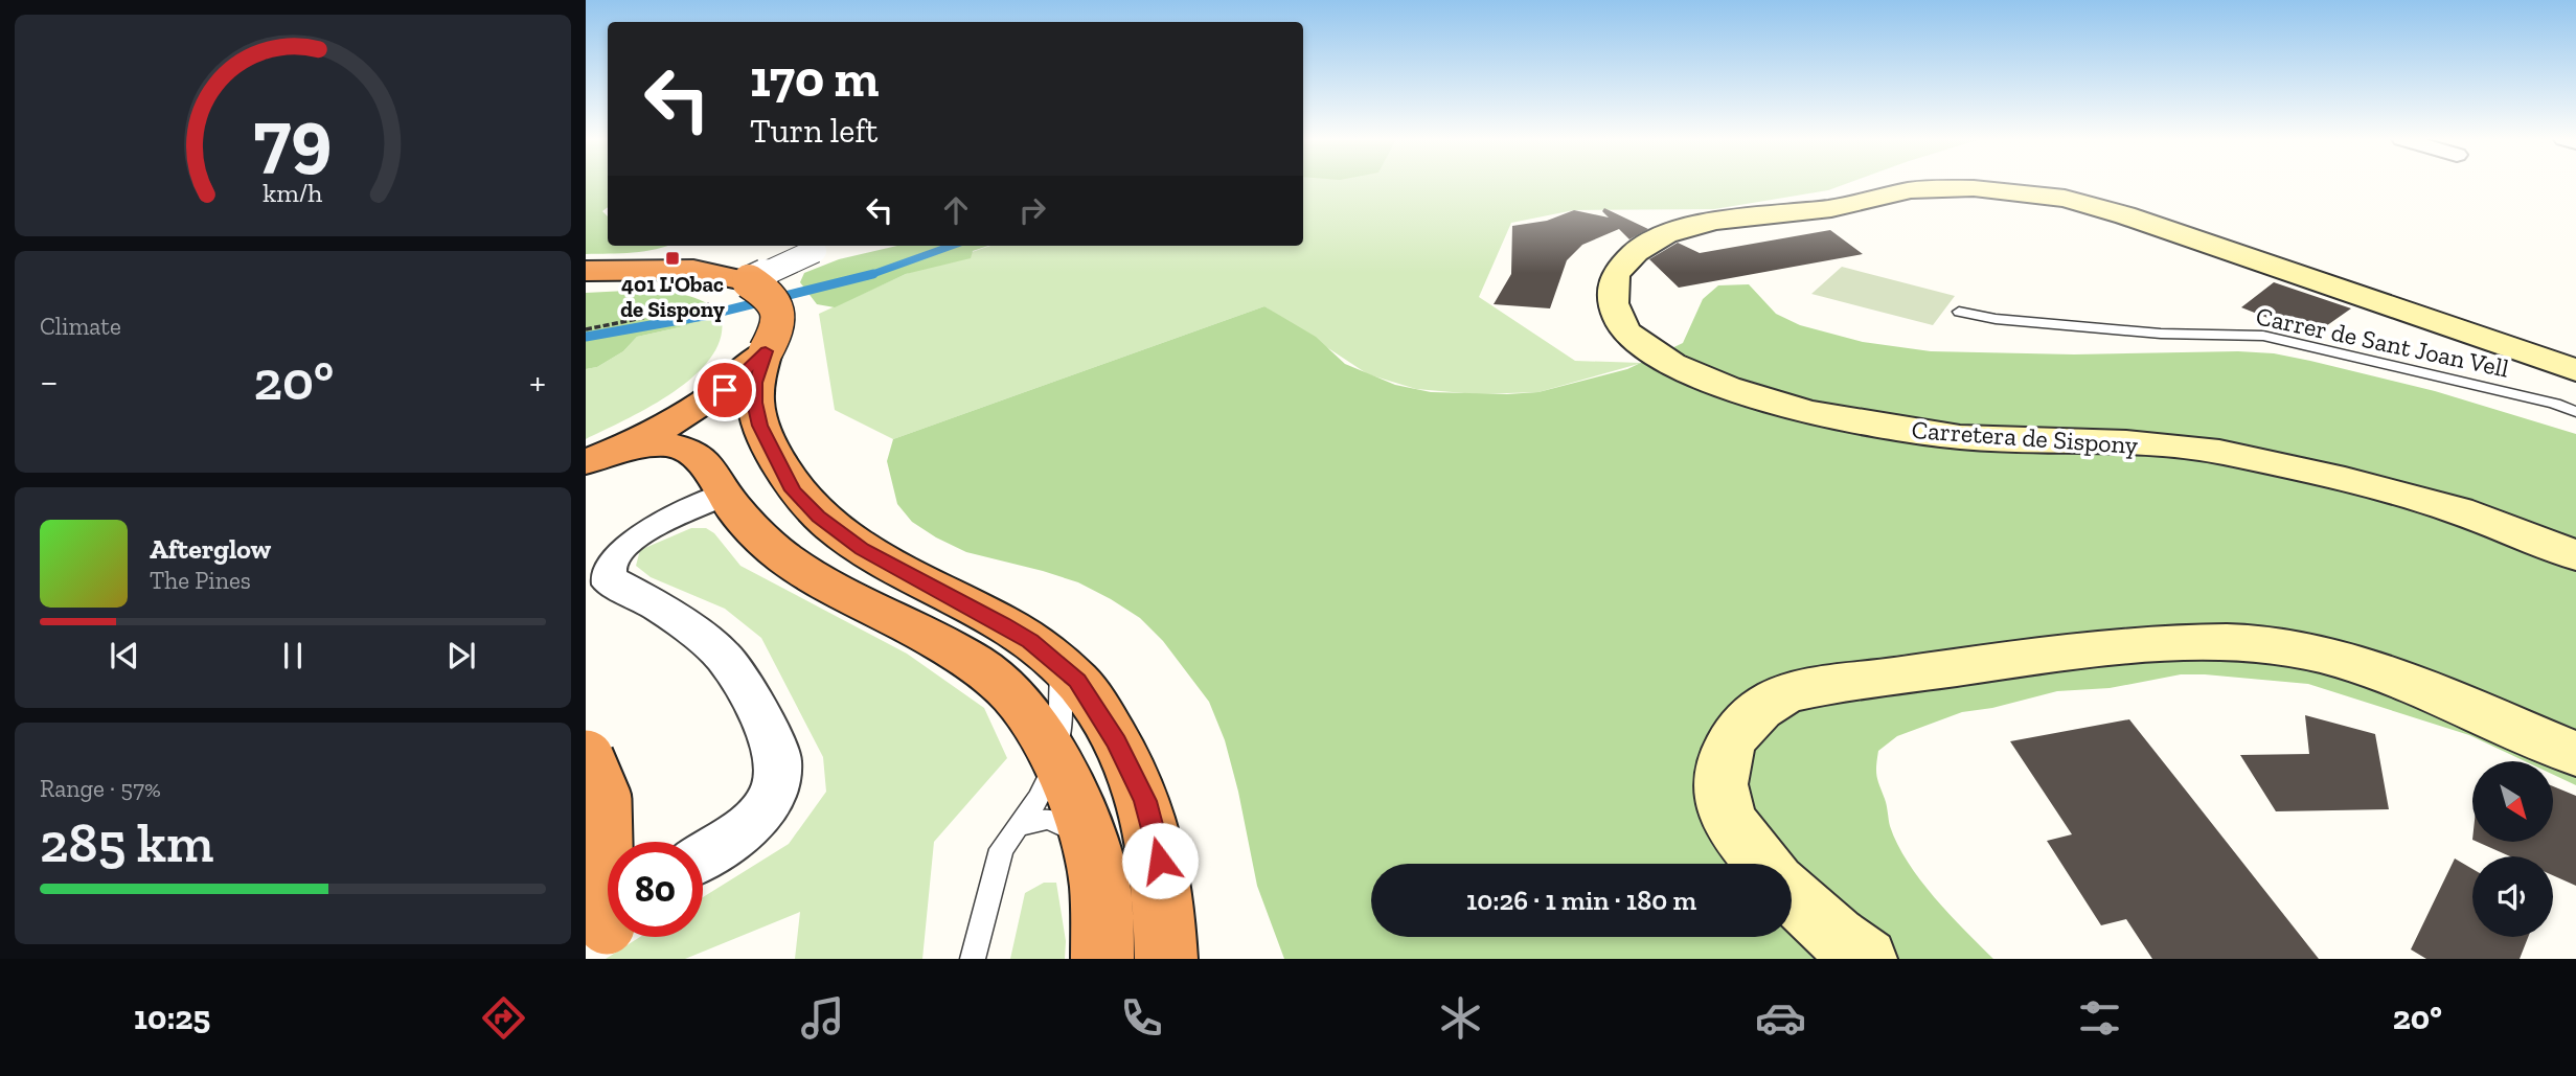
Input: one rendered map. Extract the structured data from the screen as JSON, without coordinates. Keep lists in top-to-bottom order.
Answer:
{
  "streets": {
    "main road": ["Carretera de Sispony"],
    "lane": ["Carrer de Sant Joan Vell"]
  },
  "places": {
    "transit": ["401 L'Obac de Sispony"]
  },
  "north": "bottom right",
  "page": {
    "turn": ["170 m", "Turn left"],
    "tile": [
      "Climate",
      ["Range · 57%", "285 km"]
    ],
    "heat": ["−", "20°", "+"],
    "song": ["Afterglow", "The Pines"],
    "limit": "80",
    "trip": "10:26 · 1 min · 180 m",
    "tabs": ["10:25", "20°"],
    "gauge": ["79", "km/h"]
  }
}
